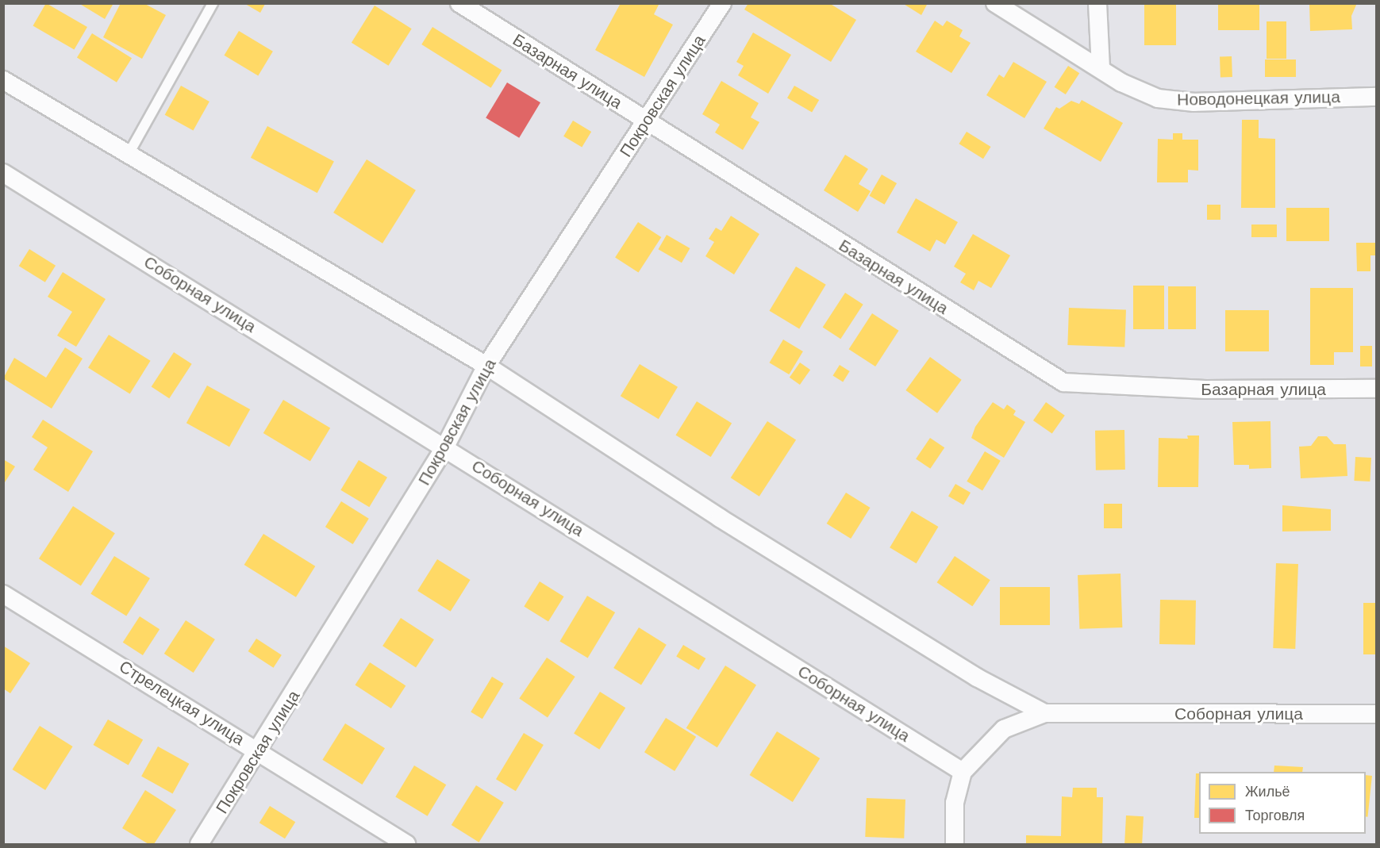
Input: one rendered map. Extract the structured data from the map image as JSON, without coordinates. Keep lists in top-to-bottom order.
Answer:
{
  "streets": {
    "street": [
      "Базарная улица",
      "Покровская улица",
      "Новодонецкая улица",
      "Соборная улица",
      "Стрелецкая улица"
    ]
  },
  "crossings": [
    ["Базарная улица", "Покровская улица"],
    ["Покровская улица", "Соборная улица"],
    ["Покровская улица", "Стрелецкая улица"]
  ],
  "legend": ["Жильё", "Торговля"]
}
